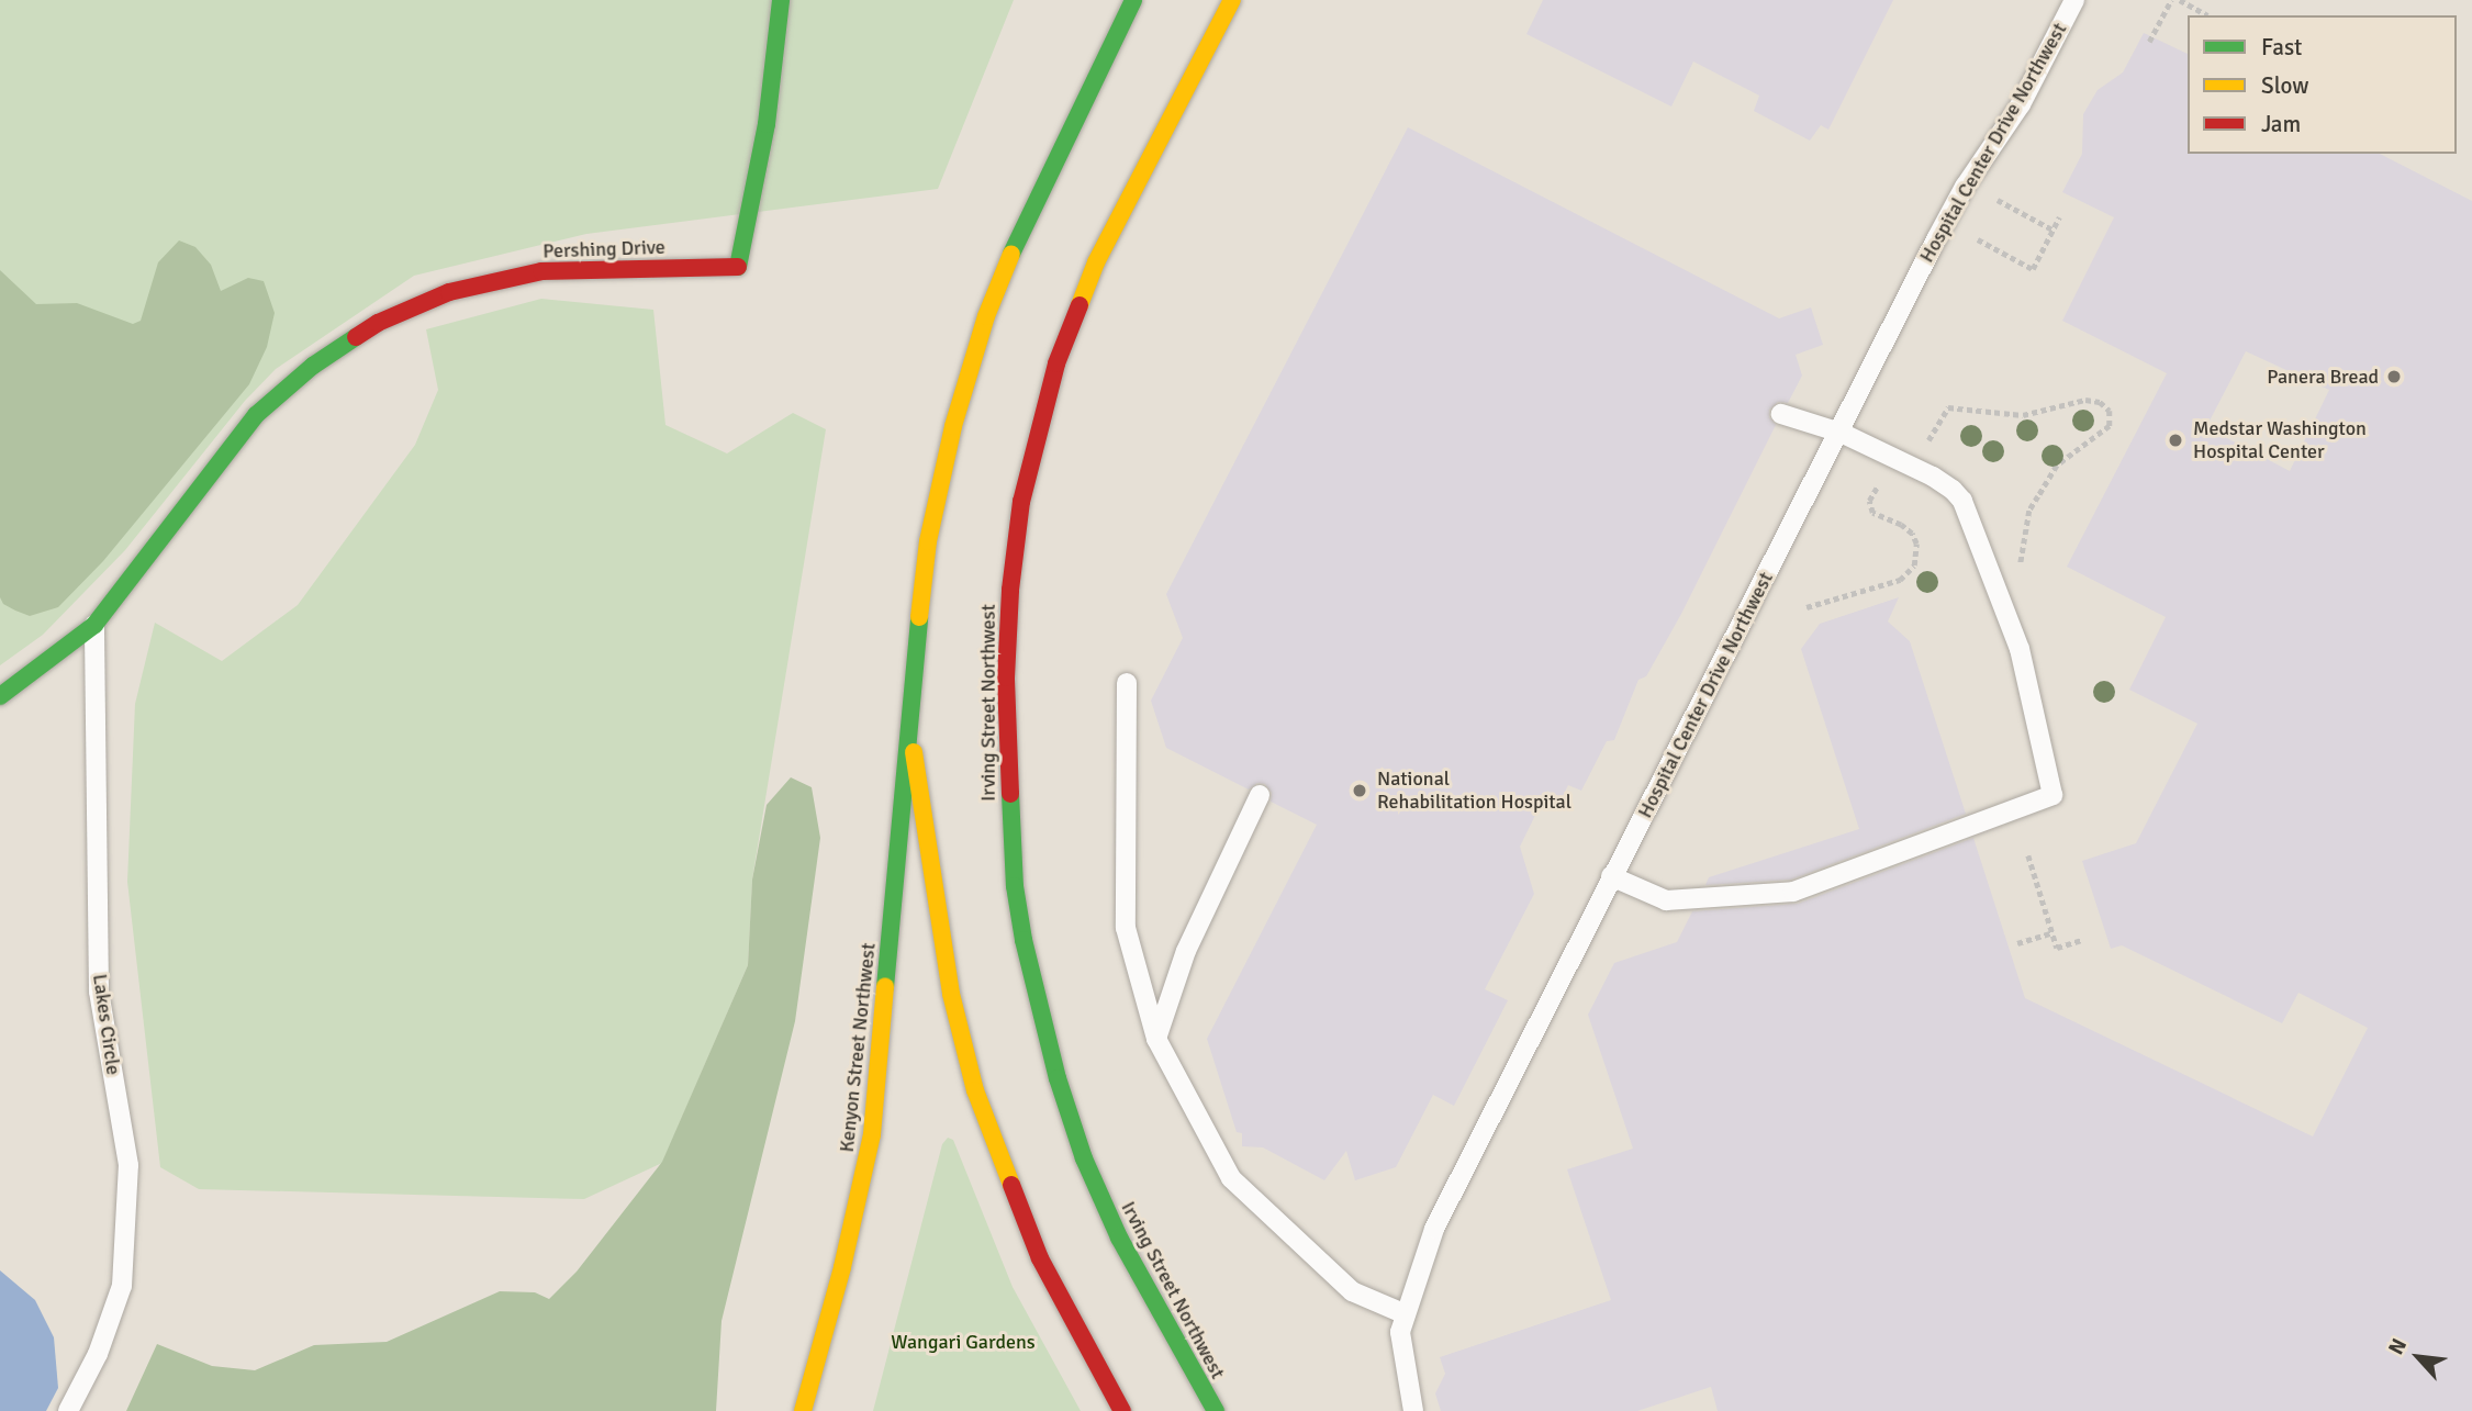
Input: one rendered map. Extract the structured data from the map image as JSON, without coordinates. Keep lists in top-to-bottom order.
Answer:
{
  "streets": {
    "main road": ["Pershing Drive", "Irving Street Northwest", "Kenyon Street Northwest"],
    "lane": ["Hospital Center Drive Northwest", "Lakes Circle"]
  },
  "crossings": [
    ["Pershing Drive", "Lakes Circle"]
  ],
  "parks": ["Wangari Gardens"],
  "places": ["Panera Bread", "Medstar Washington Hospital Center", "National Rehabilitation Hospital"],
  "legend": ["Fast", "Slow", "Jam"],
  "north": "top left"
}
